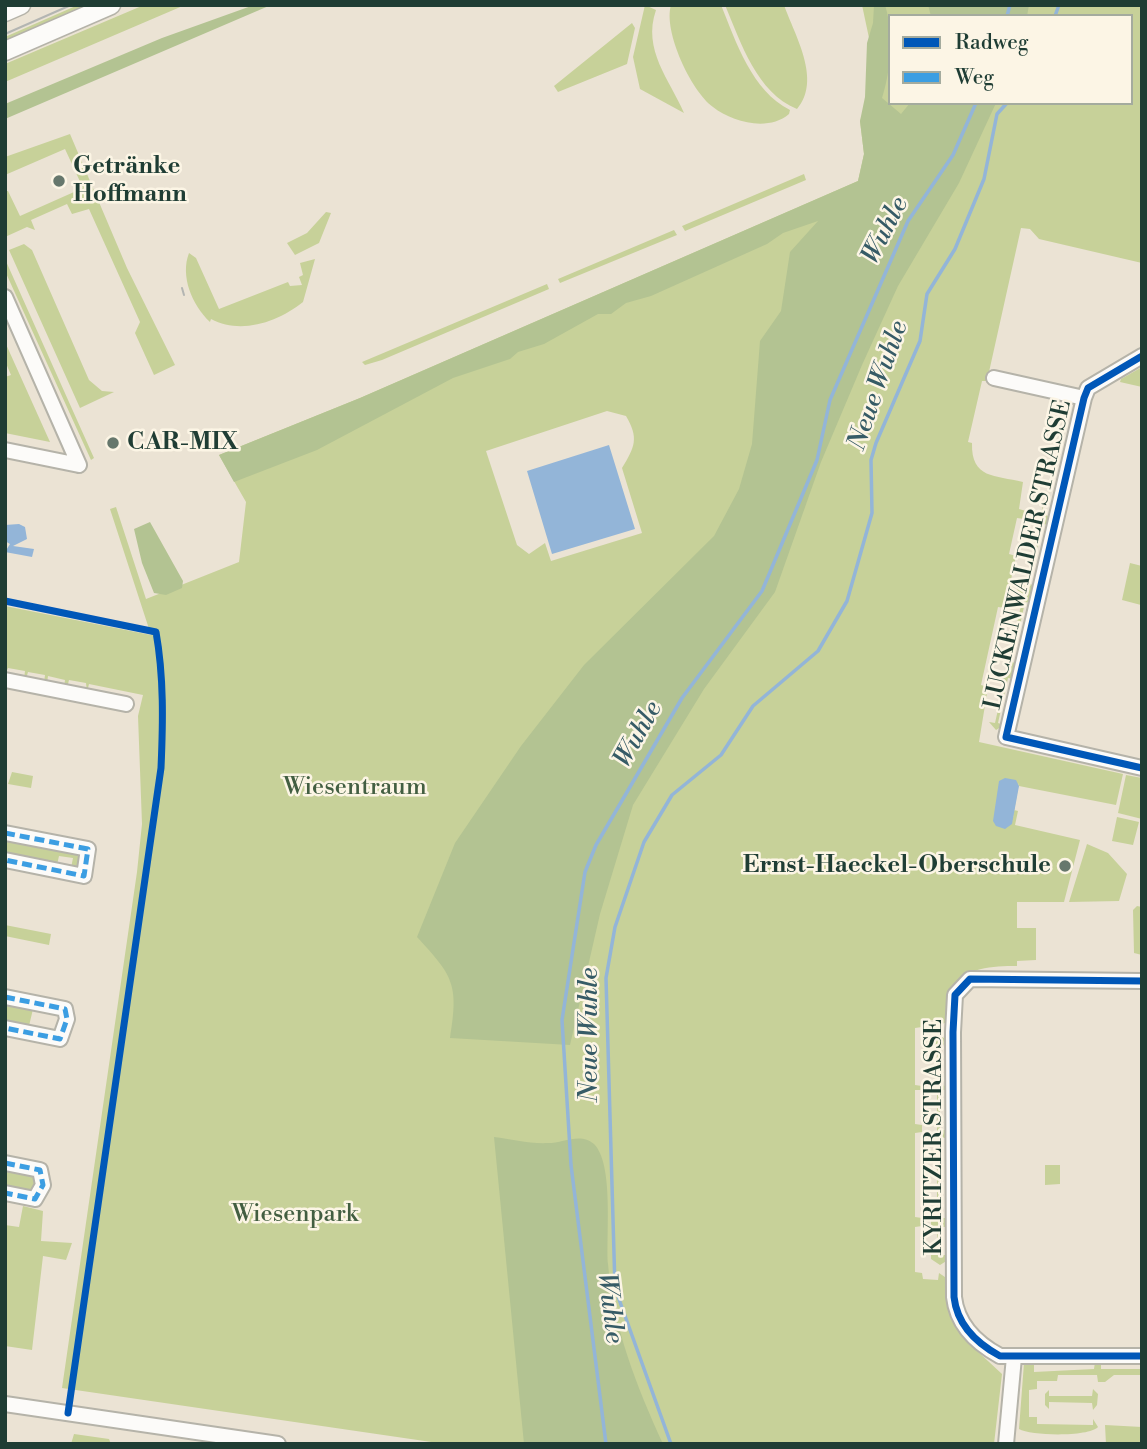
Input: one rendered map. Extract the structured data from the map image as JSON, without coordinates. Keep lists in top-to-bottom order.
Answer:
{
  "streets": {
    "street": ["LUCKENWALDER STRASSE", "KYRITZER STRASSE"]
  },
  "water": ["Wuhle", "Neue Wuhle"],
  "parks": ["Wiesentraum", "Wiesenpark"],
  "places": ["Getränke Hoffmann", "CAR-MIX", "Ernst-Haeckel-Oberschule"],
  "legend": ["Radweg", "Weg"]
}
